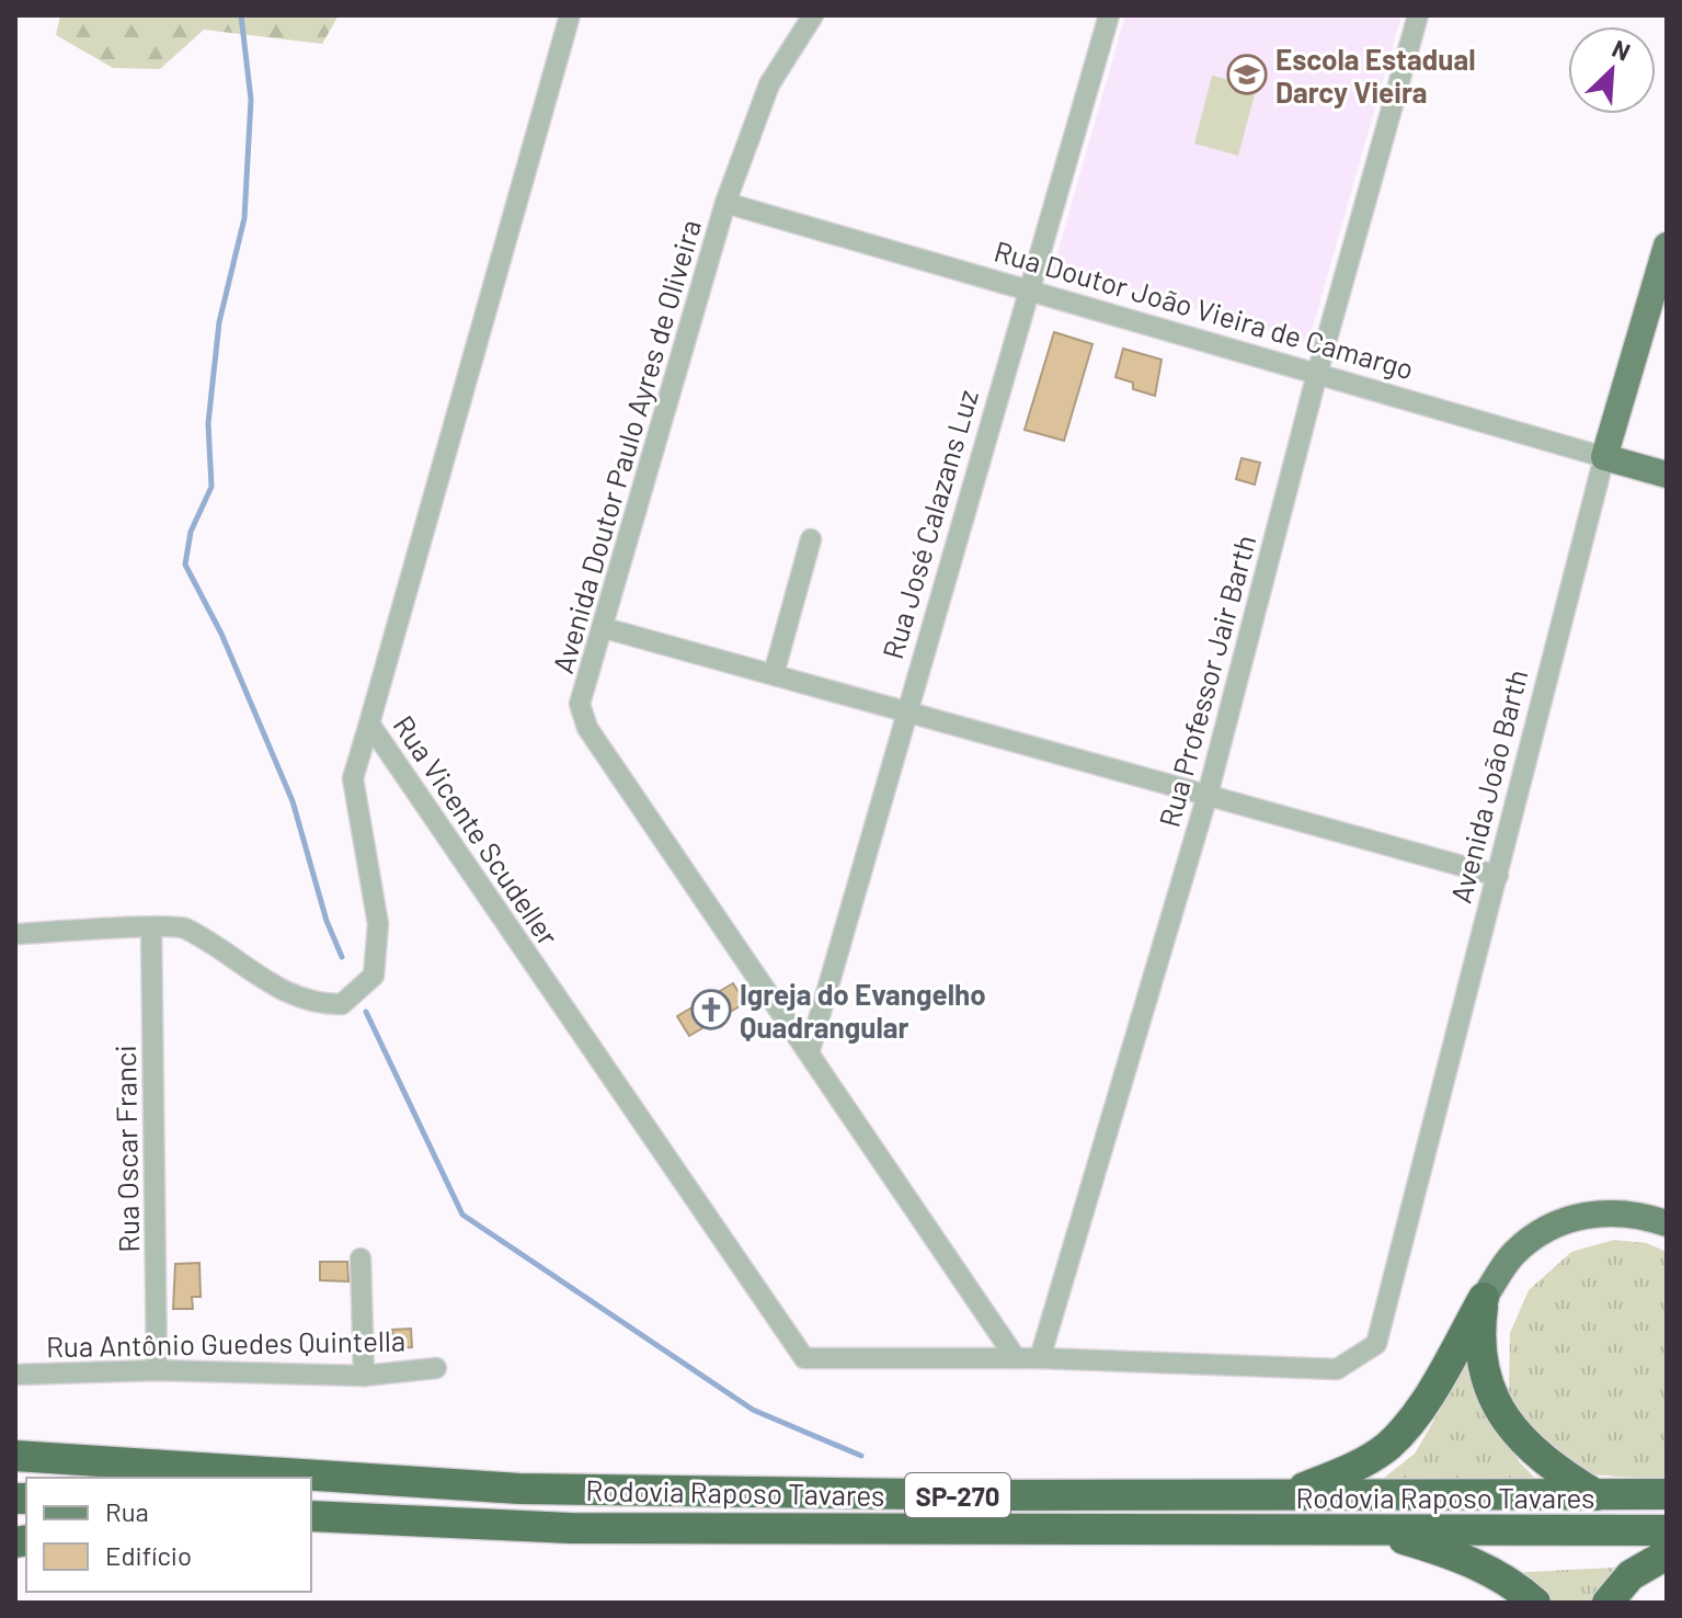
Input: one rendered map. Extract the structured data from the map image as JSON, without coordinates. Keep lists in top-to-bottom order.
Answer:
{
  "streets": {
    "highway": ["Rodovia Raposo Tavares", "SP-270"],
    "main road": ["Rua Doutor João Vieira de Camargo", "Avenida João Barth"],
    "street": [
      "Avenida Doutor Paulo Ayres de Oliveira",
      "Rua José Calazans Luz",
      "Rua Professor Jair Barth",
      "Rua Vicente Scudeller",
      "Rua Oscar Franci",
      "Rua Antônio Guedes Quintella"
    ]
  },
  "crossings": [
    ["Rua Doutor João Vieira de Camargo", "Avenida Doutor Paulo Ayres de Oliveira"],
    ["Rua Doutor João Vieira de Camargo", "Rua José Calazans Luz"],
    ["Rua Doutor João Vieira de Camargo", "Rua Professor Jair Barth"],
    ["Rua Doutor João Vieira de Camargo", "Avenida João Barth"],
    ["Avenida Doutor Paulo Ayres de Oliveira", "Rua José Calazans Luz"],
    ["Avenida Doutor Paulo Ayres de Oliveira", "Rua Vicente Scudeller"],
    ["Rua Professor Jair Barth", "Avenida João Barth"],
    ["Rua Oscar Franci", "Rua Antônio Guedes Quintella"]
  ],
  "places": {
    "school or university": ["Escola Estadual Darcy Vieira"],
    "church": ["Igreja do Evangelho Quadrangular"]
  },
  "legend": ["Rua", "Edifício"],
  "north": "top right"
}
